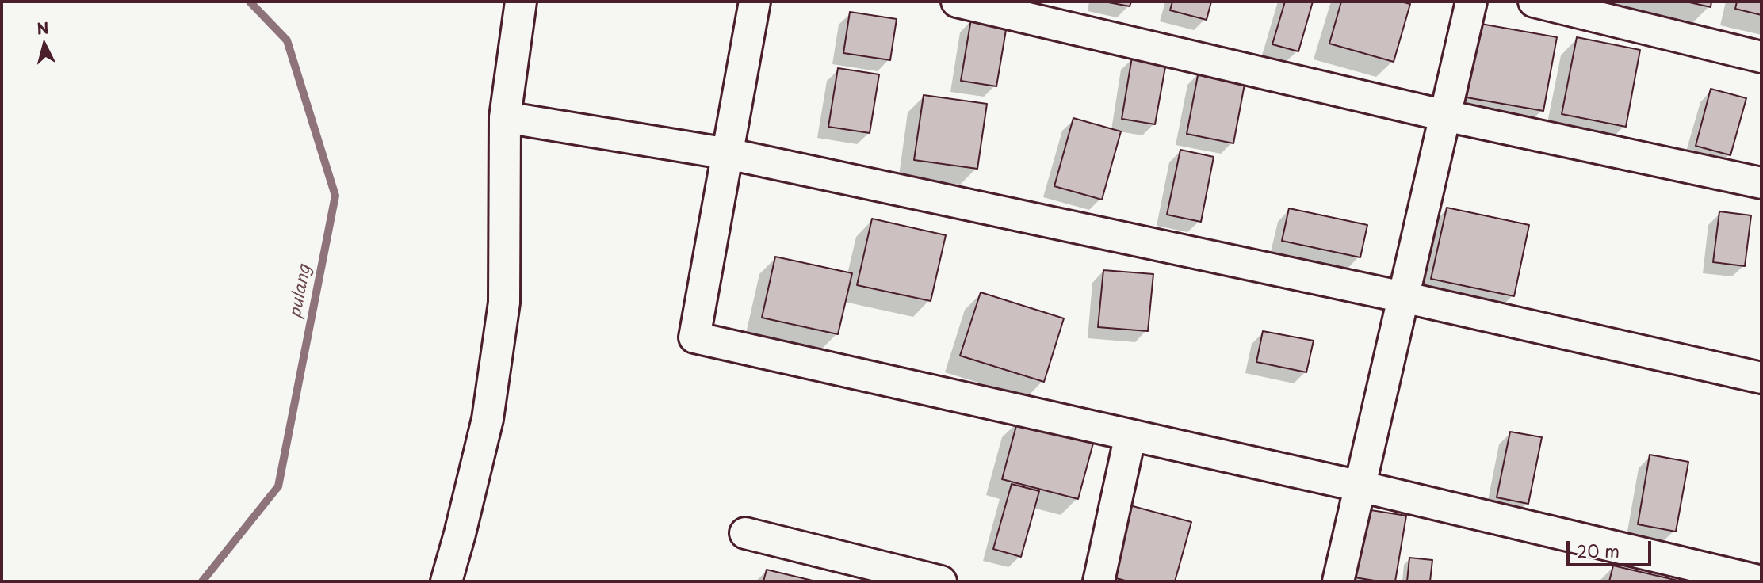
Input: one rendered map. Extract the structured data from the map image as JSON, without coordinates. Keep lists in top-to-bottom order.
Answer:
{
  "water": ["pulang"],
  "scale_bar": "20 m",
  "north": "top"
}
